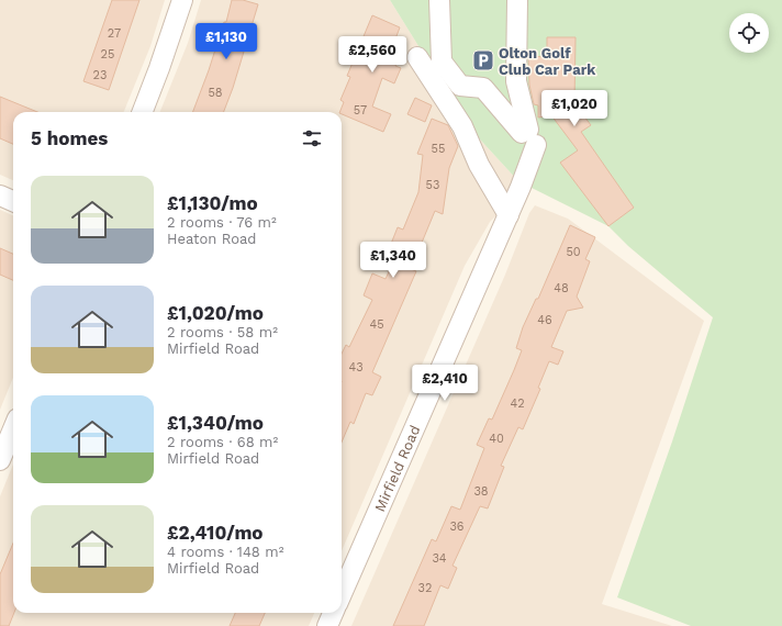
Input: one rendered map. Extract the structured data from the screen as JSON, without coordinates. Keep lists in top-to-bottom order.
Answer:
{
  "streets": {
    "street": ["Mirfield Road"]
  },
  "places": {
    "parking": ["Olton Golf Club Car Park"]
  },
  "house_numbers": [
    "27",
    "25",
    "23",
    "58",
    "57",
    "55",
    "53",
    "50",
    "48",
    "46",
    "45",
    "43",
    "42",
    "40",
    "38",
    "36",
    "34",
    "32"
  ],
  "page": {
    "price": [
      "£1,130",
      "£2,560",
      "£1,020",
      "£1,340",
      "£2,410"
    ],
    "heading": "5 homes",
    "list": [
      {
        "name": "£1,130/mo",
        "note": "2 rooms · 76 m² · Heaton Road"
      },
      {
        "name": "£1,020/mo",
        "note": "2 rooms · 58 m² · Mirfield Road"
      },
      {
        "name": "£1,340/mo",
        "note": "2 rooms · 68 m² · Mirfield Road"
      },
      {
        "name": "£2,410/mo",
        "note": "4 rooms · 148 m² · Mirfield Road"
      }
    ]
  }
}
